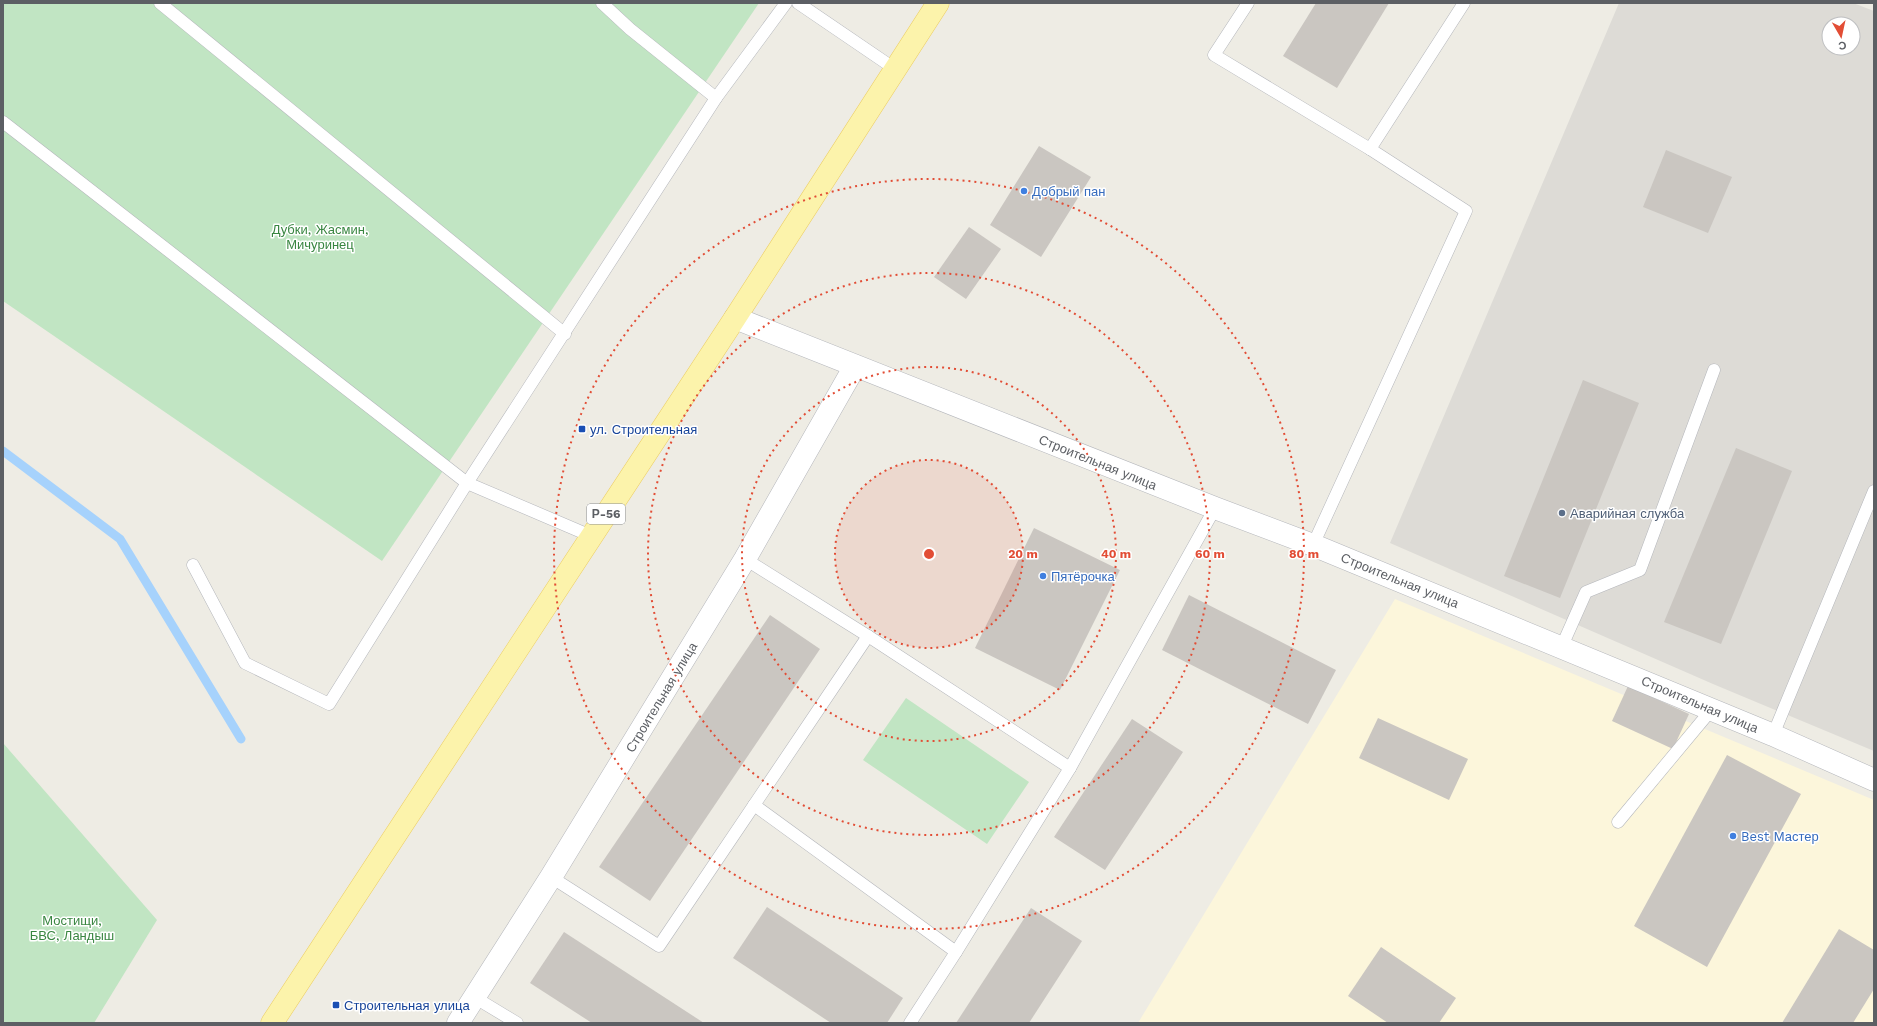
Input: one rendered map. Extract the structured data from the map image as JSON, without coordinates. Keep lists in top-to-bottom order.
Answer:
{
  "streets": {
    "main road": ["Р-56"],
    "street": ["Строительная улица"]
  },
  "crossings": [
    ["Строительная улица", "Р-56"]
  ],
  "parks": ["Дубки, Жасмин, Мичуринец", "Мостищи, БВС, Ландыш"],
  "places": {
    "other": [
      "Добрый пан",
      "Аварийная служба",
      "Пятёрочка",
      "Best Мастер"
    ],
    "transit": ["ул. Строительная", "Строительная улица"]
  },
  "north": "bottom",
  "rings": [
    "20 m",
    "40 m",
    "60 m",
    "80 m"
  ]
}
